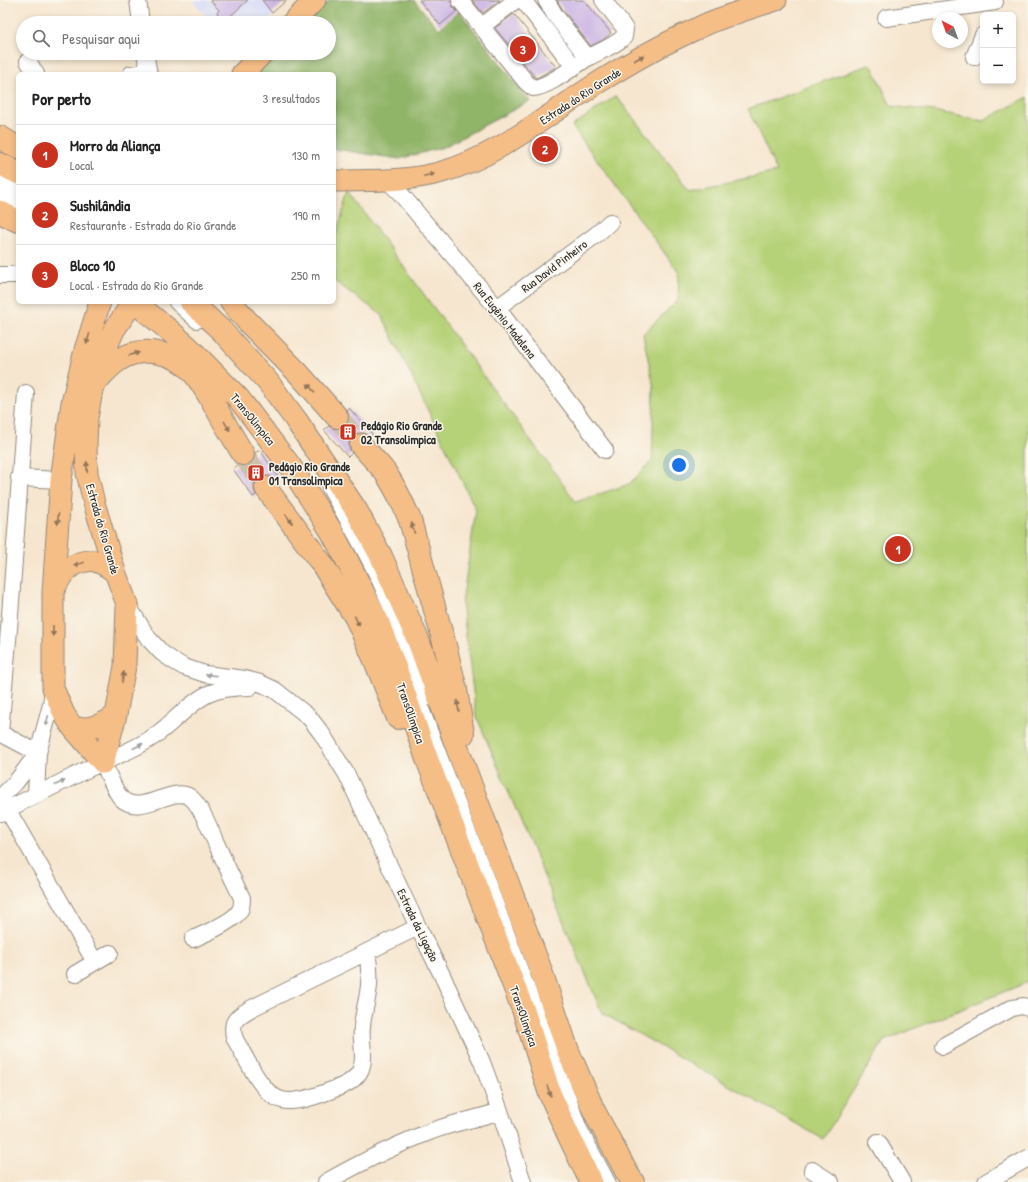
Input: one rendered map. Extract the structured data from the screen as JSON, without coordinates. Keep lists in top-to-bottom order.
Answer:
{
  "streets": {
    "highway": ["TransOlímpica"],
    "main road": ["Estrada do Rio Grande"],
    "street": ["Rua David Pinheiro", "Rua Eugênio Madalena", "Estrada da Ligação"]
  },
  "crossings": [
    ["Estrada do Rio Grande", "Rua Eugênio Madalena"],
    ["Estrada do Rio Grande", "Estrada da Ligação"],
    ["Rua David Pinheiro", "Rua Eugênio Madalena"]
  ],
  "one_way": ["Estrada do Rio Grande"],
  "places": {
    "building": ["Pedágio Rio Grande 02 Transolimpica", "Pedágio Rio Grande 01 Transolimpica"]
  },
  "north": "top left",
  "page": {
    "map_buttons": ["+", "−"],
    "search": "Pesquisar aqui",
    "pins": ["3", "2", "1"],
    "heading": ["Por perto", "3 resultados"],
    "list": [
      {
        "mark": "1",
        "name": "Morro da Aliança",
        "note": "Local",
        "value": "130 m"
      },
      {
        "mark": "2",
        "name": "Sushilândia",
        "note": "Restaurante · Estrada do Rio Grande",
        "value": "190 m"
      },
      {
        "mark": "3",
        "name": "Bloco 10",
        "note": "Local · Estrada do Rio Grande",
        "value": "250 m"
      }
    ]
  }
}
